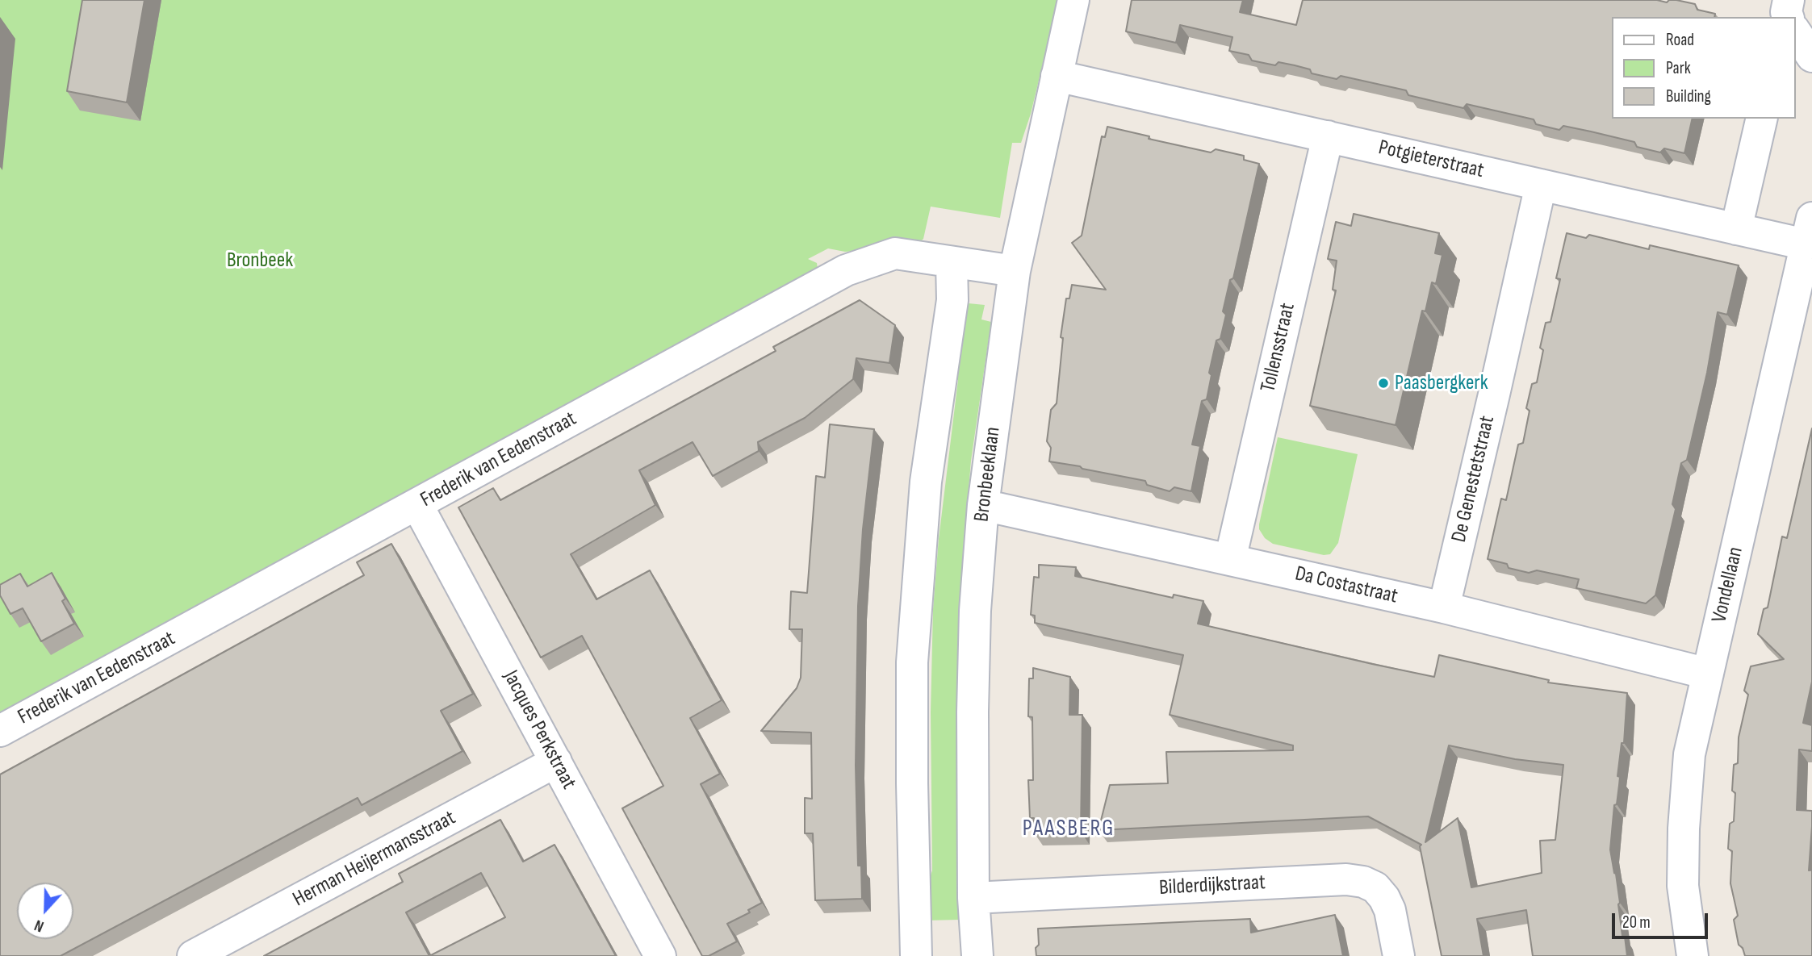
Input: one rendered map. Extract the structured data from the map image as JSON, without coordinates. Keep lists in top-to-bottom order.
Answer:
{
  "streets": {
    "street": [
      "Potgieterstraat",
      "Tollensstraat",
      "Frederik van Eedenstraat",
      "Bronbeeklaan",
      "De Genestetstraat",
      "Vondellaan",
      "Da Costastraat",
      "Jacques Perkstraat",
      "Herman Heijermansstraat",
      "Bilderdijkstraat"
    ]
  },
  "crossings": [
    ["Potgieterstraat", "Tollensstraat"],
    ["Potgieterstraat", "Bronbeeklaan"],
    ["Potgieterstraat", "De Genestetstraat"],
    ["Potgieterstraat", "Vondellaan"],
    ["Tollensstraat", "Da Costastraat"],
    ["Frederik van Eedenstraat", "Bronbeeklaan"],
    ["Frederik van Eedenstraat", "Jacques Perkstraat"],
    ["Bronbeeklaan", "Da Costastraat"],
    ["Bronbeeklaan", "Bilderdijkstraat"],
    ["De Genestetstraat", "Da Costastraat"],
    ["Vondellaan", "Da Costastraat"],
    ["Jacques Perkstraat", "Herman Heijermansstraat"]
  ],
  "districts": ["PAASBERG"],
  "parks": ["Bronbeek"],
  "places": ["Paasbergkerk"],
  "legend": ["Road", "Park", "Building"],
  "scale_bar": "20 m",
  "north": "bottom"
}
